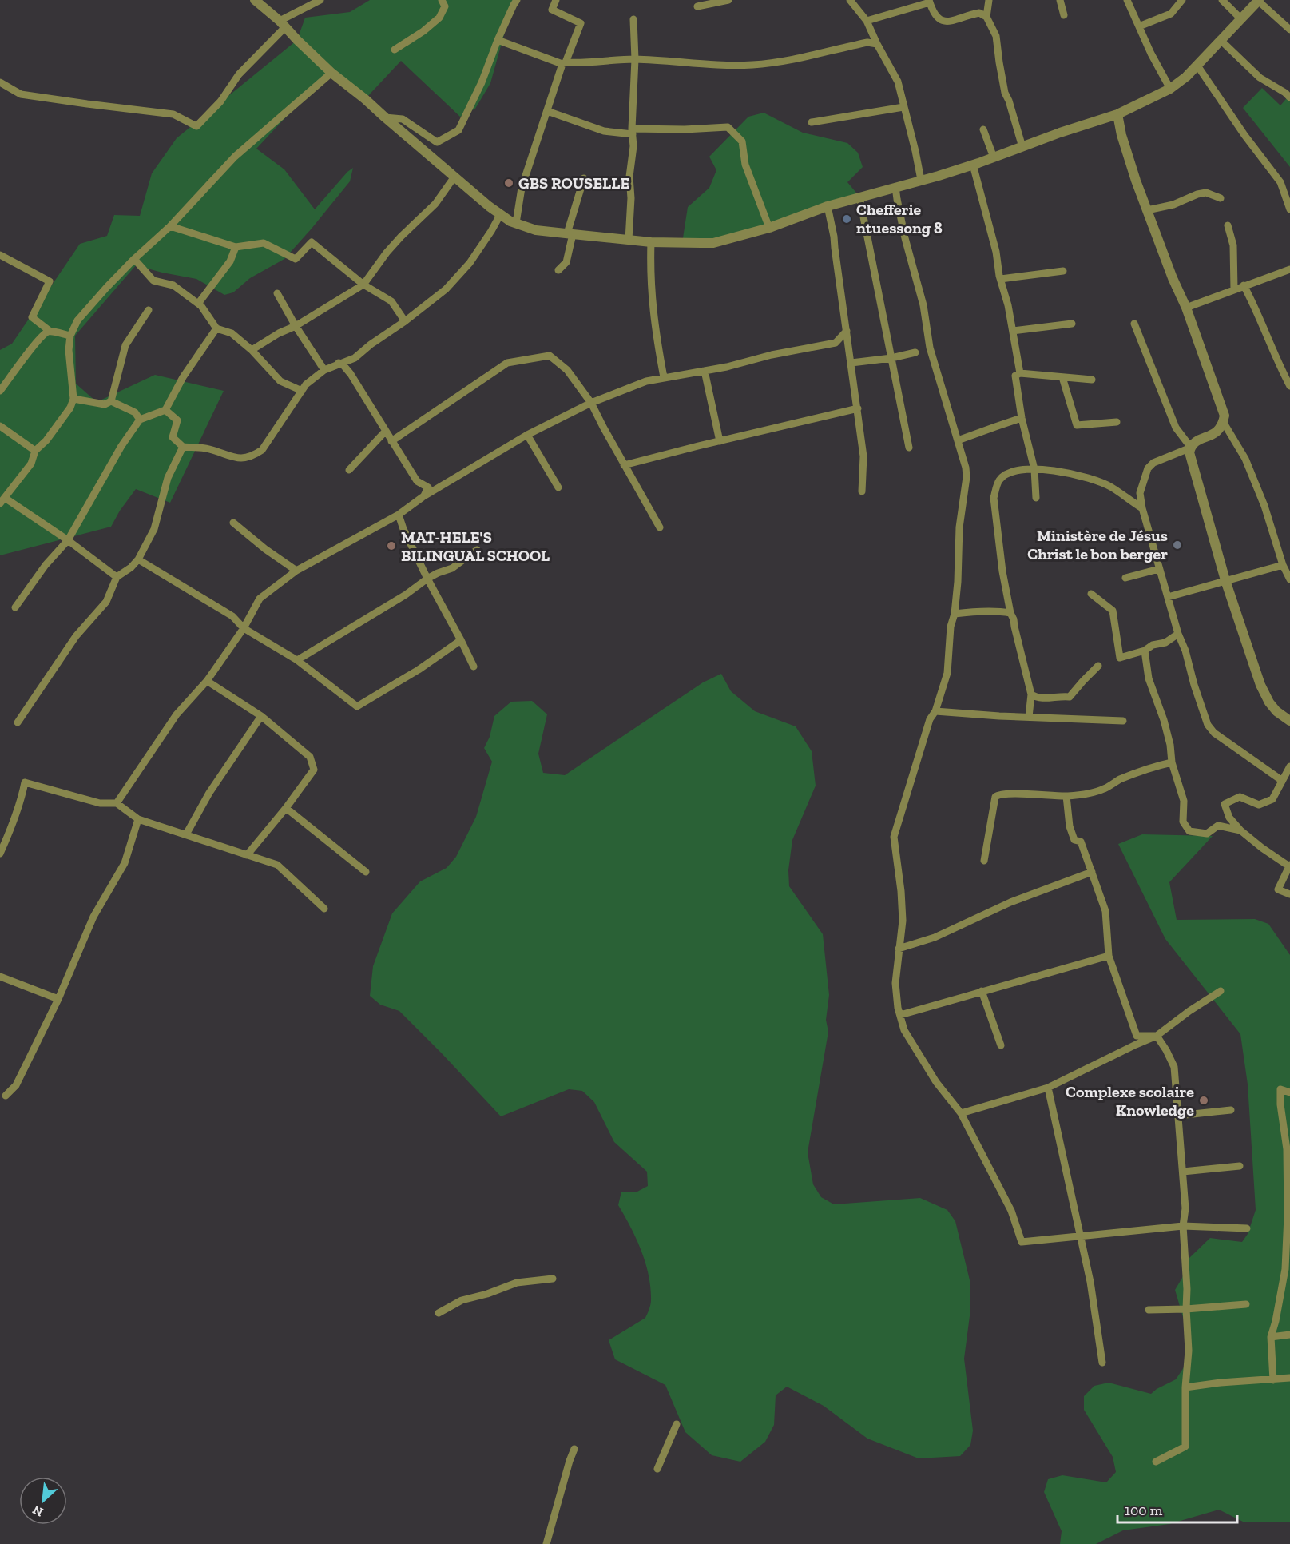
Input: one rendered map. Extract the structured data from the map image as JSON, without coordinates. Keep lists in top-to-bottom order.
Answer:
{
  "places": [
    "GBS ROUSELLE",
    "Chefferie ntuessong 8",
    "Ministère de Jésus Christ le bon berger",
    "MAT-HELE'S BILINGUAL SCHOOL",
    "Complexe scolaire Knowledge"
  ],
  "scale_bar": "100 m",
  "north": "bottom left"
}
